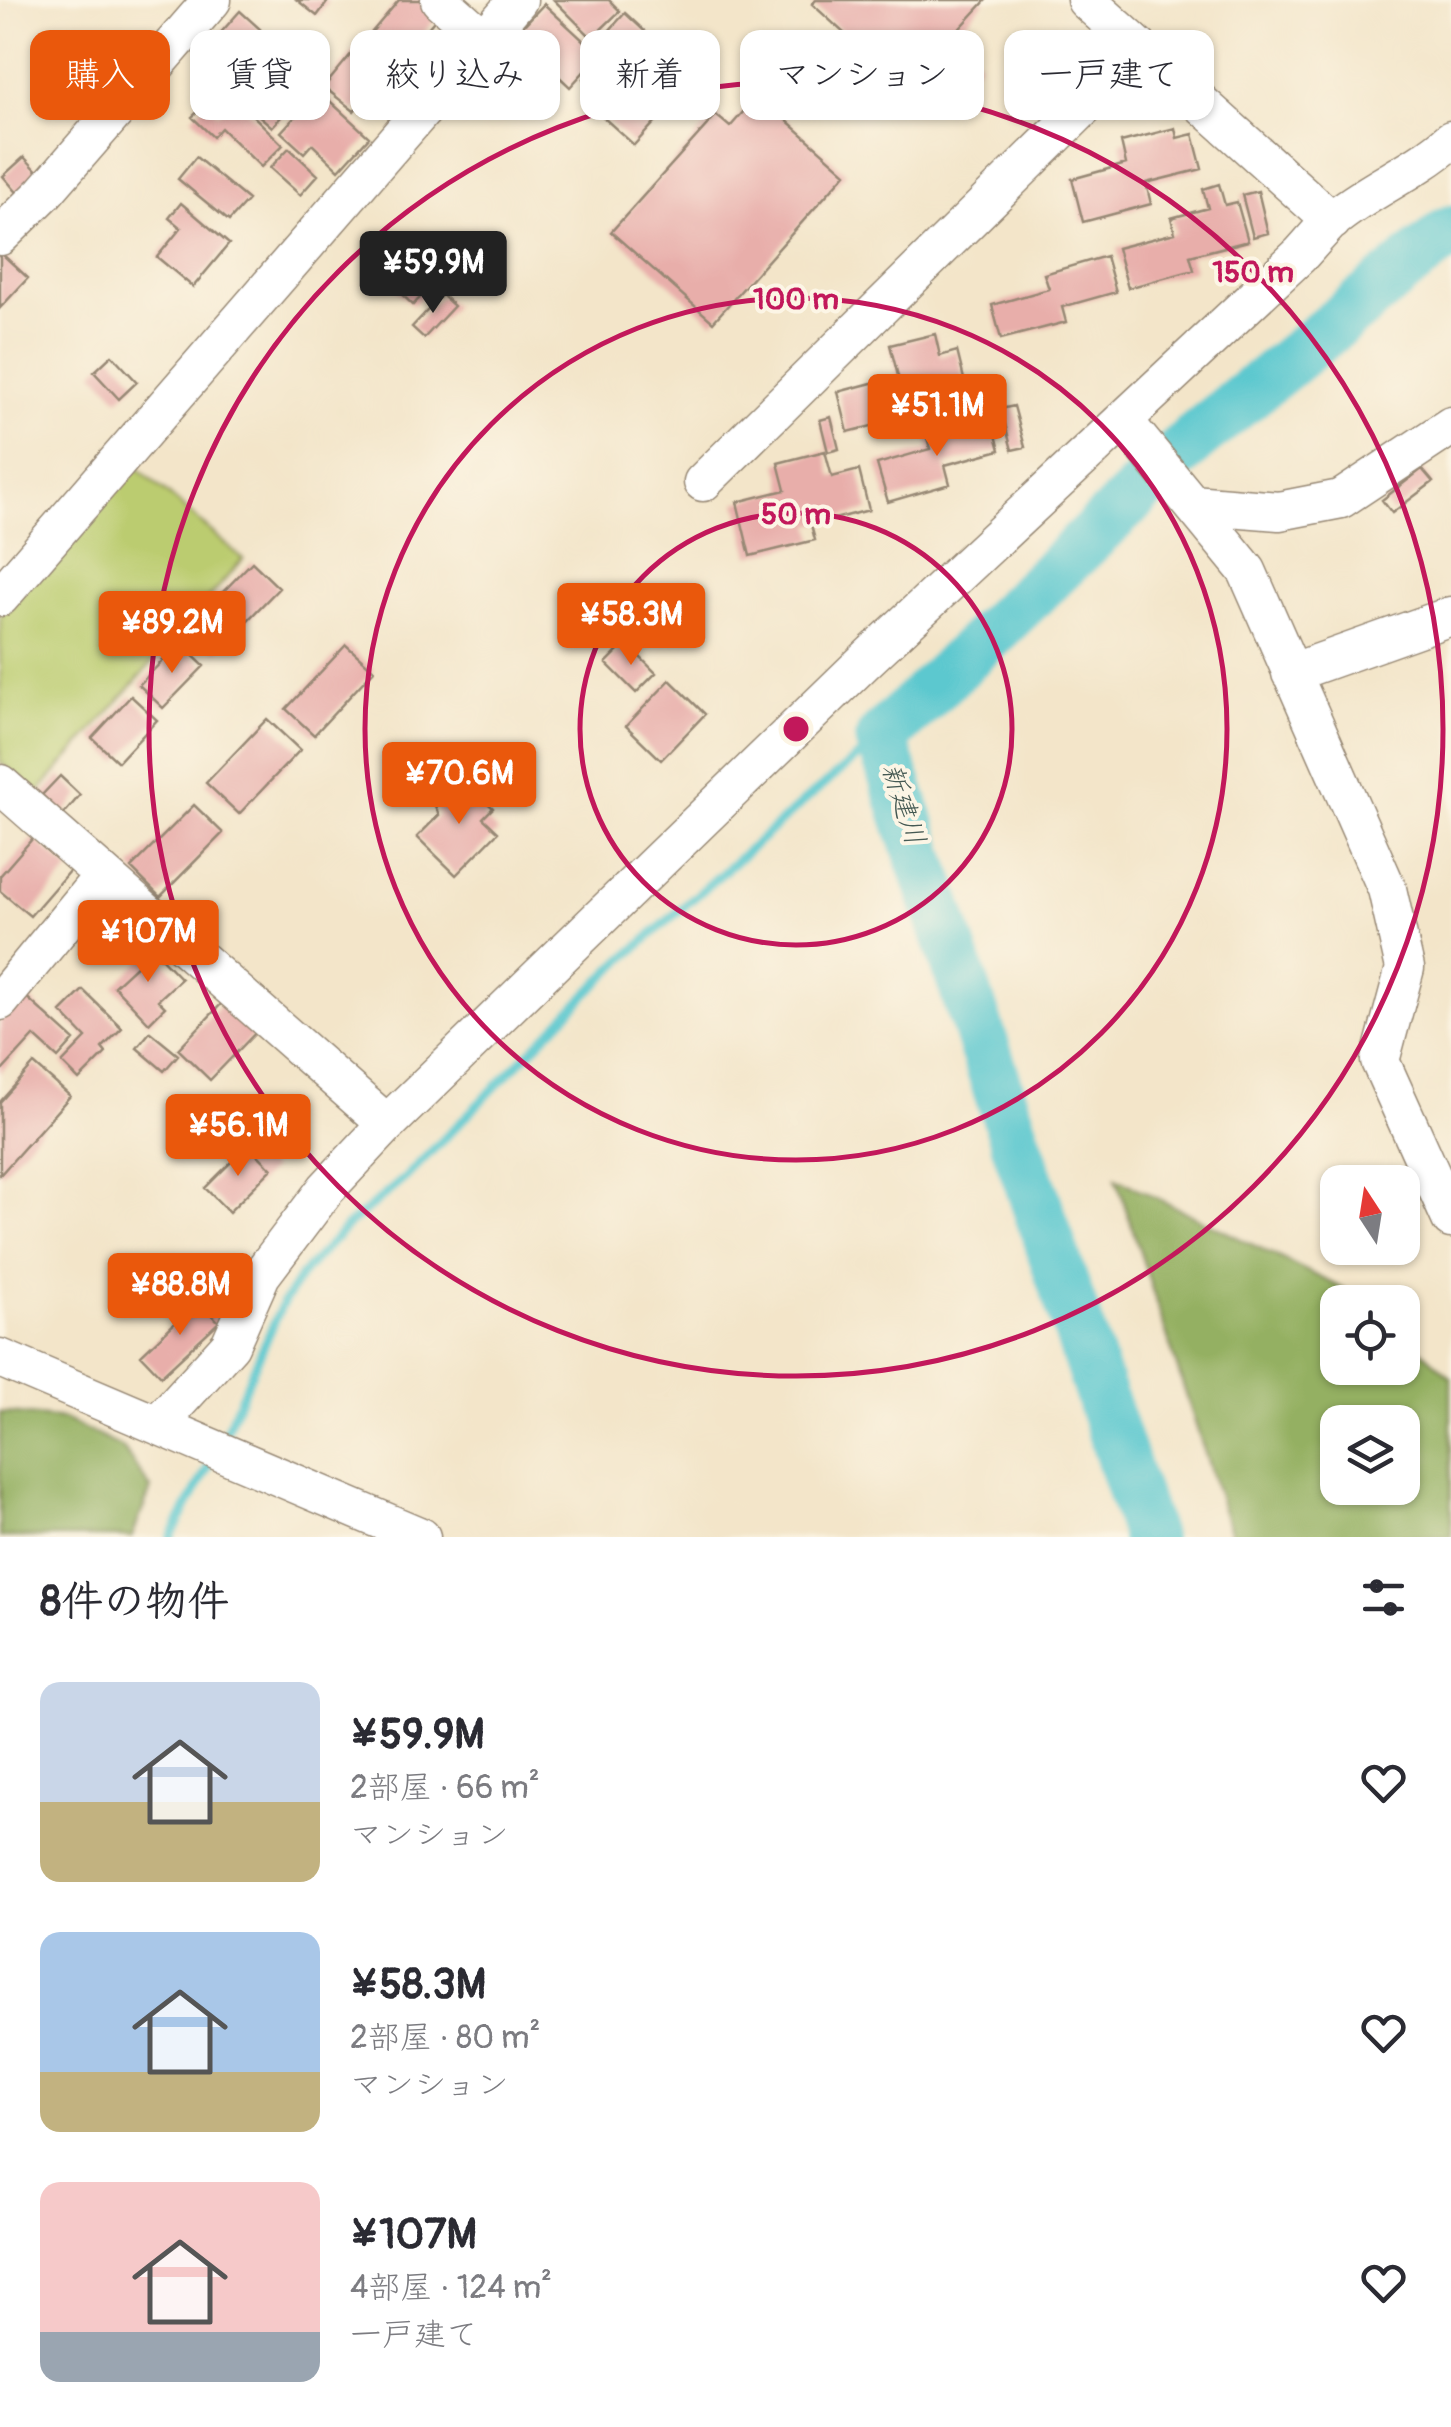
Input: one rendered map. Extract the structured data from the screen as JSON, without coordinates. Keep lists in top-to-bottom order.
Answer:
{
  "water": ["新建川"],
  "north": "top",
  "page": {
    "chip": [
      "購入",
      "賃貸",
      "絞り込み",
      "新着",
      "マンション",
      "一戸建て"
    ],
    "price": [
      "¥59.9M",
      "¥51.1M",
      "¥58.3M",
      "¥89.2M",
      "¥70.6M",
      "¥107M",
      "¥56.1M",
      "¥88.8M"
    ],
    "heading": "8件の物件",
    "list": [
      {
        "name": "¥59.9M",
        "note": "2部屋 · 66 m² · マンション"
      },
      {
        "name": "¥58.3M",
        "note": "2部屋 · 80 m² · マンション"
      },
      {
        "name": "¥107M",
        "note": "4部屋 · 124 m² · 一戸建て"
      }
    ]
  },
  "rings": ["150 m", "100 m", "50 m"]
}
